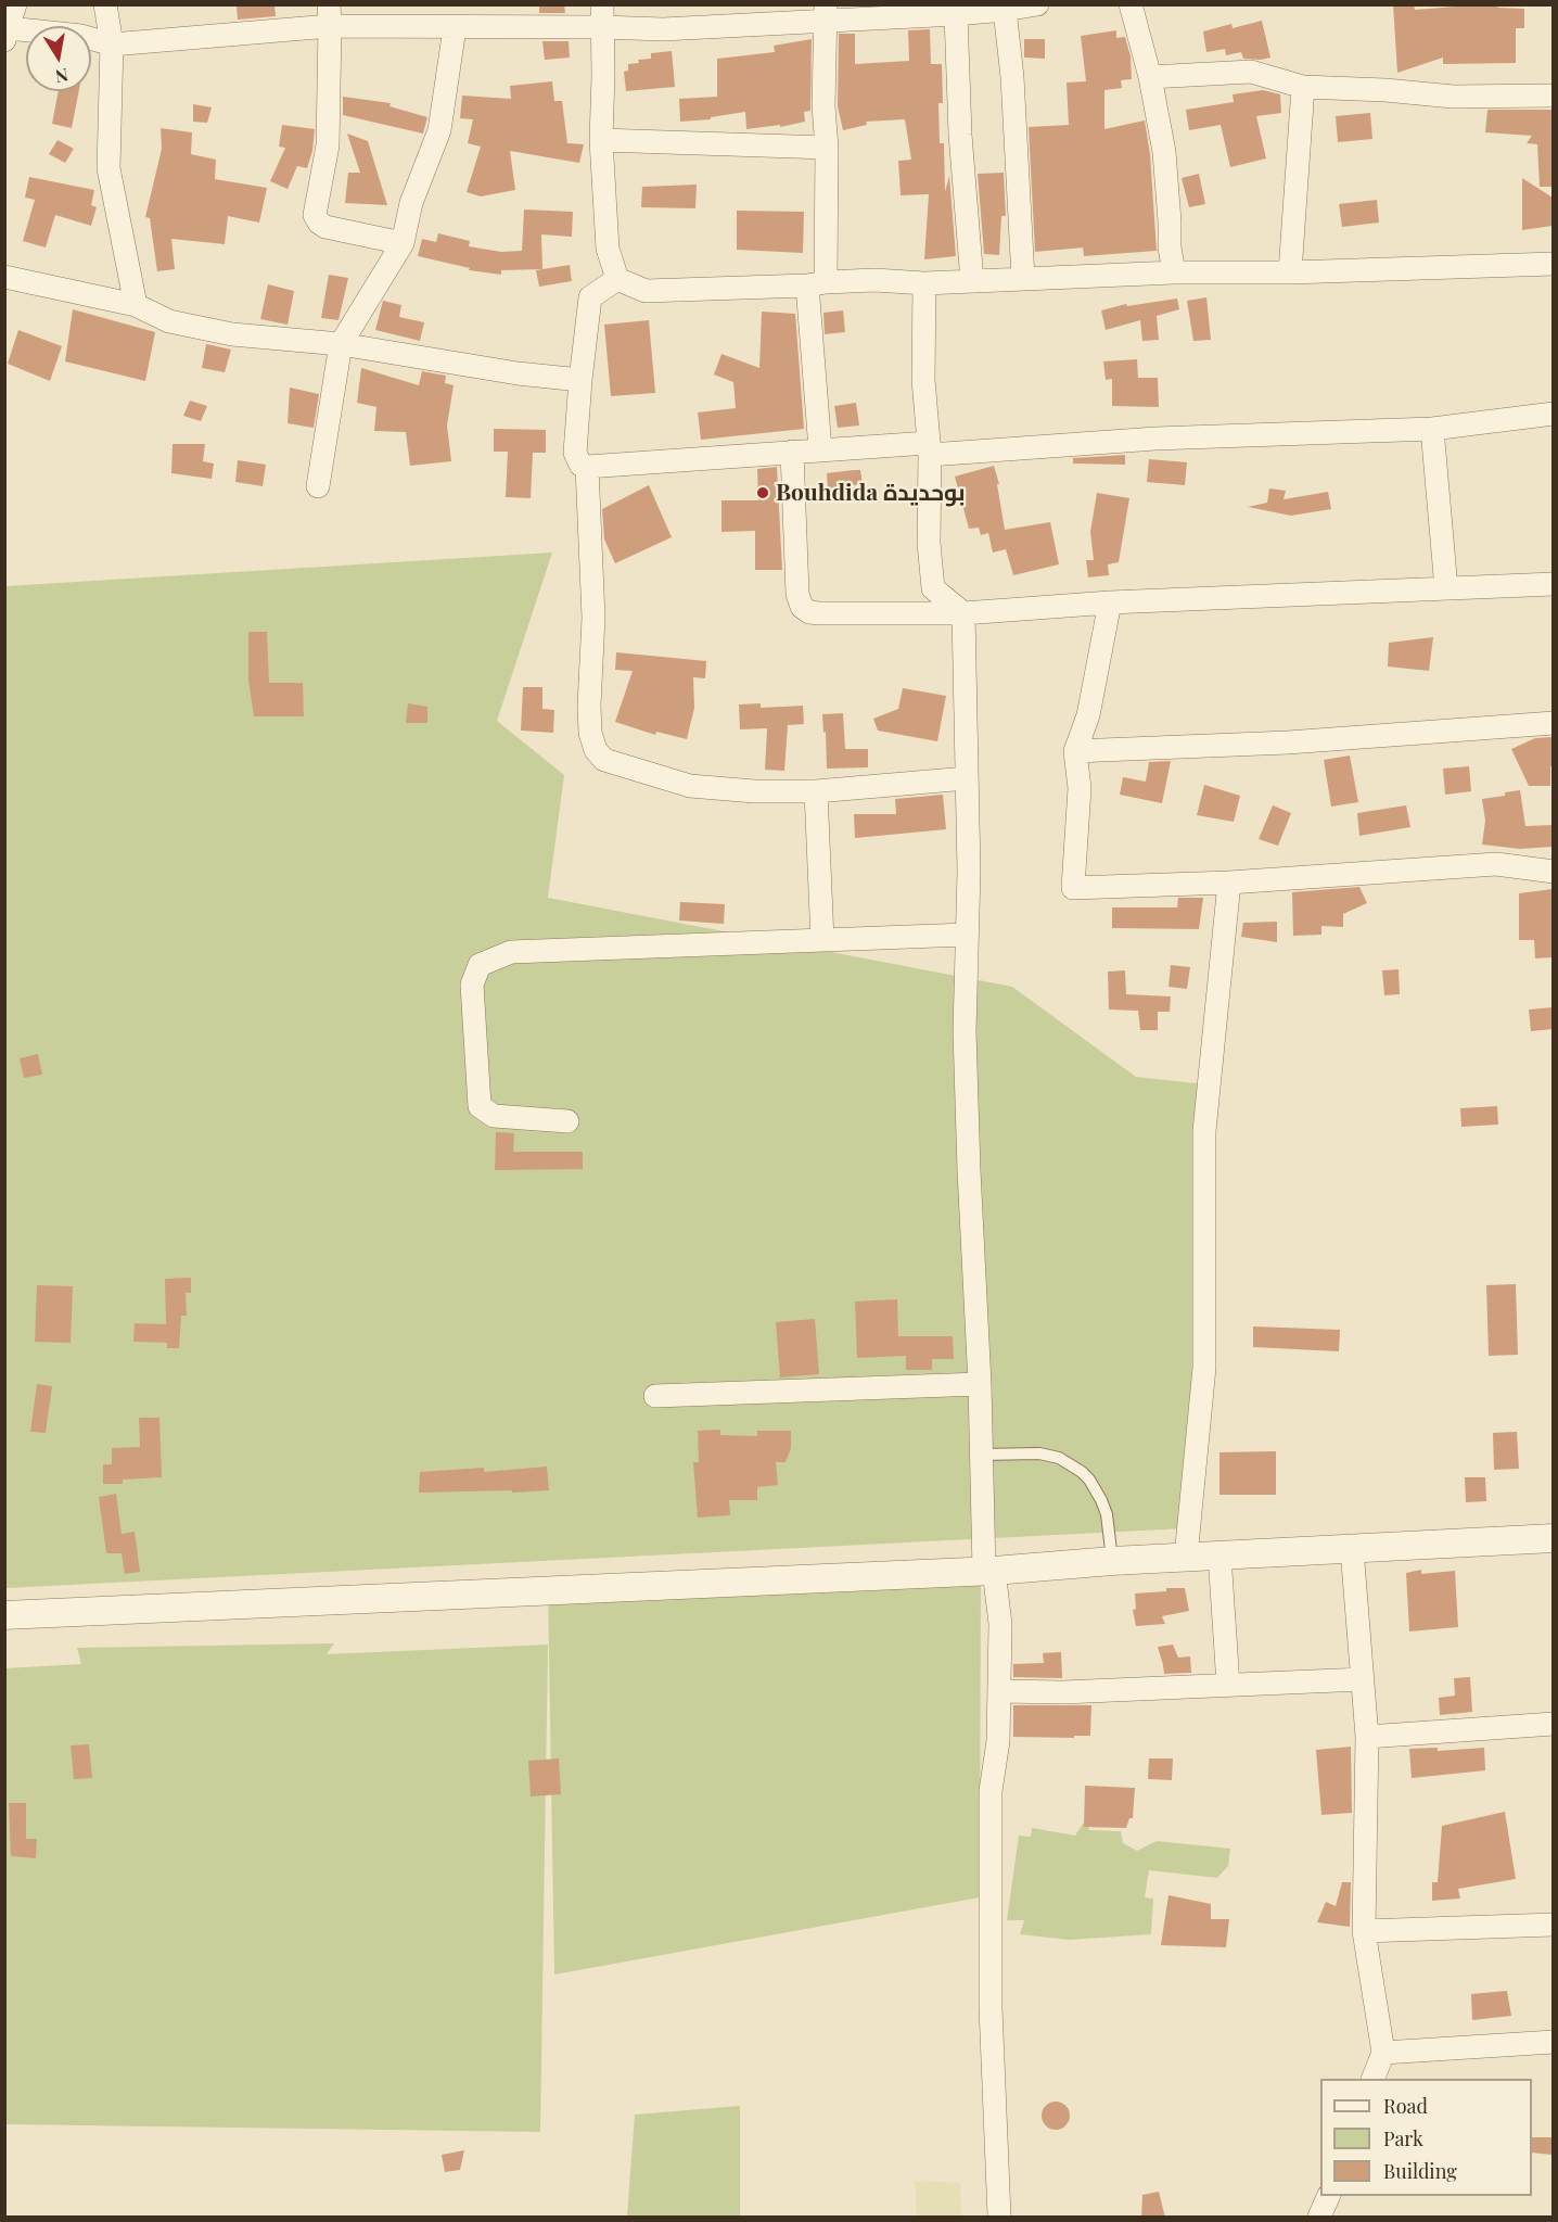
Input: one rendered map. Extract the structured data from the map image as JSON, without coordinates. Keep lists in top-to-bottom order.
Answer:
{
  "places": ["Bouhdida بوحديدة"],
  "legend": ["Road", "Park", "Building"],
  "north": "bottom"
}
